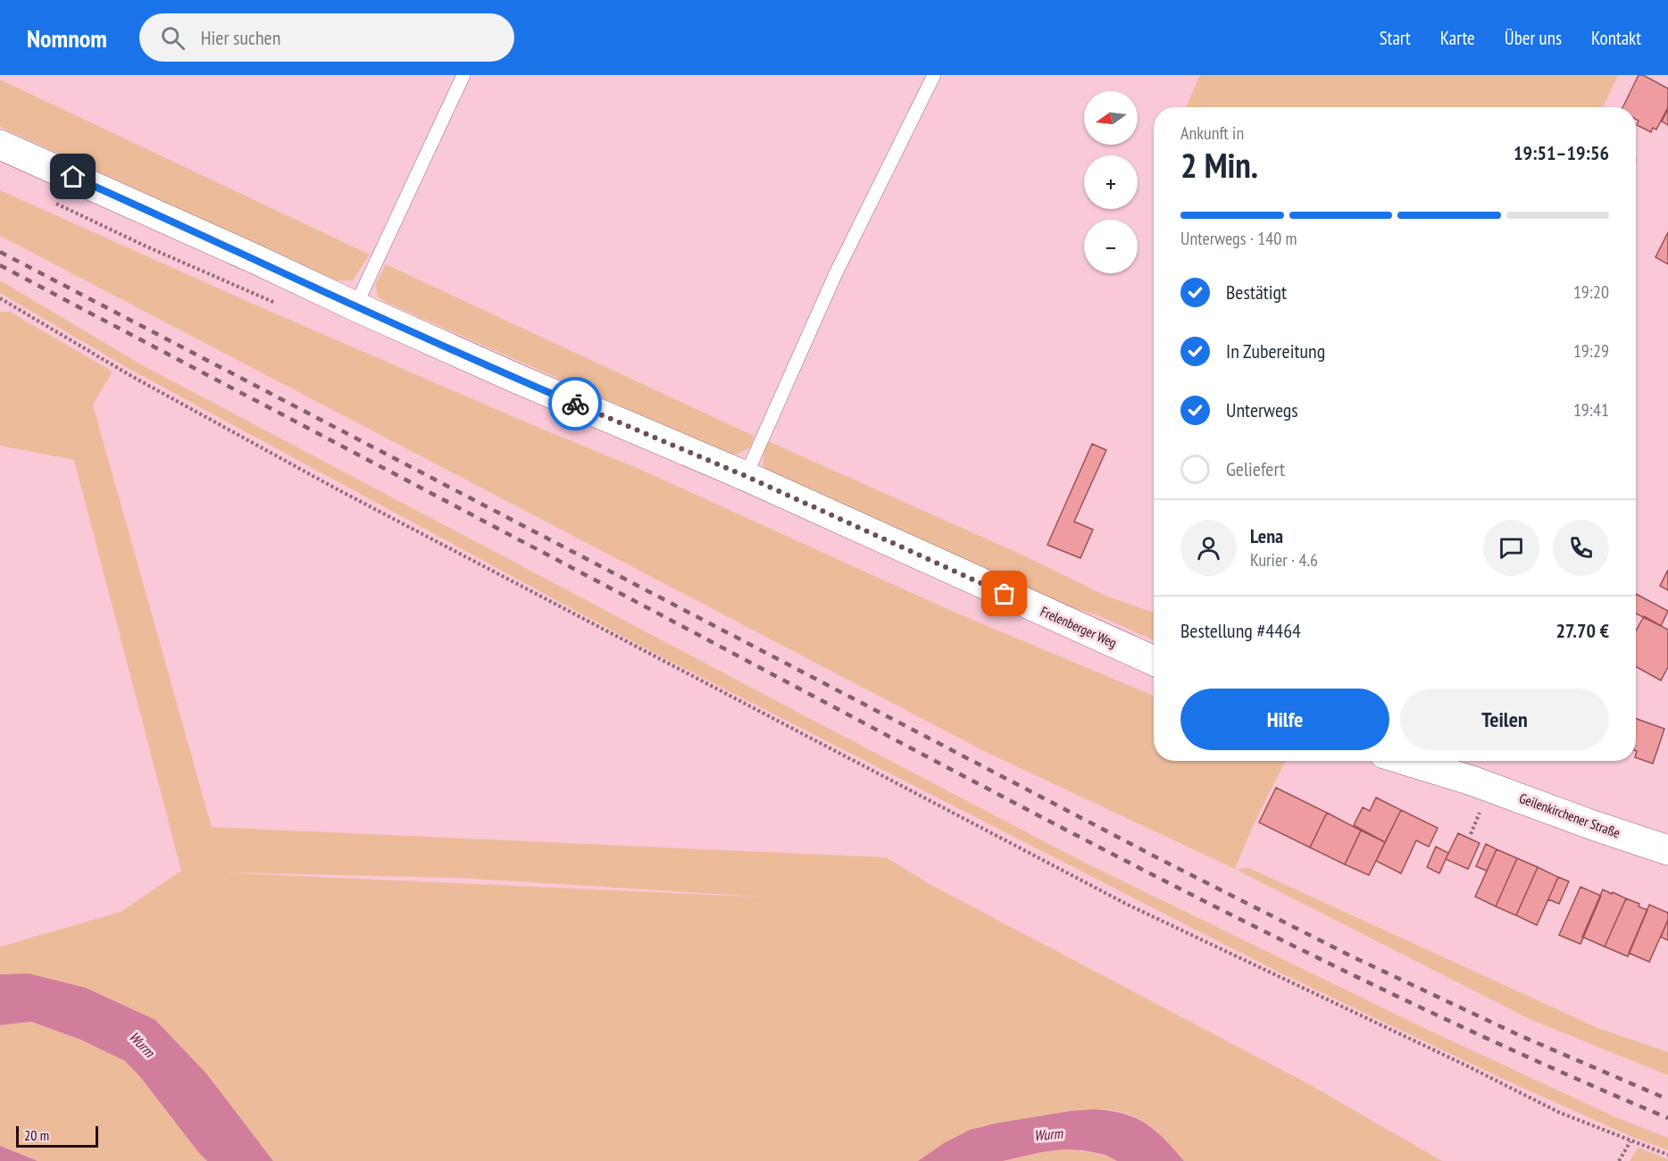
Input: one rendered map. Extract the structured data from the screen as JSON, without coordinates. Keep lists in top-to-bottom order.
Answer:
{
  "streets": {
    "main road": ["Frelenberger Weg", "Geilenkirchener Straße"]
  },
  "water": ["Wurm"],
  "scale_bar": "20 m",
  "north": "left",
  "page": {
    "header": "Nomnom",
    "search": "Hier suchen",
    "nav": [
      "Start",
      "Karte",
      "Über uns",
      "Kontakt"
    ],
    "map_buttons": ["+", "−"],
    "heading": ["2 Min.", "Ankunft in", "19:51–19:56"],
    "panel": [
      "Lena",
      "Kurier · 4.6",
      "Bestellung #4464",
      "27.70 €"
    ],
    "bar": "Unterwegs · 140 m",
    "list": [
      ["Bestätigt", "19:20"],
      ["In Zubereitung", "19:29"],
      ["Unterwegs", "19:41"],
      "Geliefert"
    ],
    "buttons": ["Hilfe", "Teilen"],
    "scale": "20 m"
  }
}
